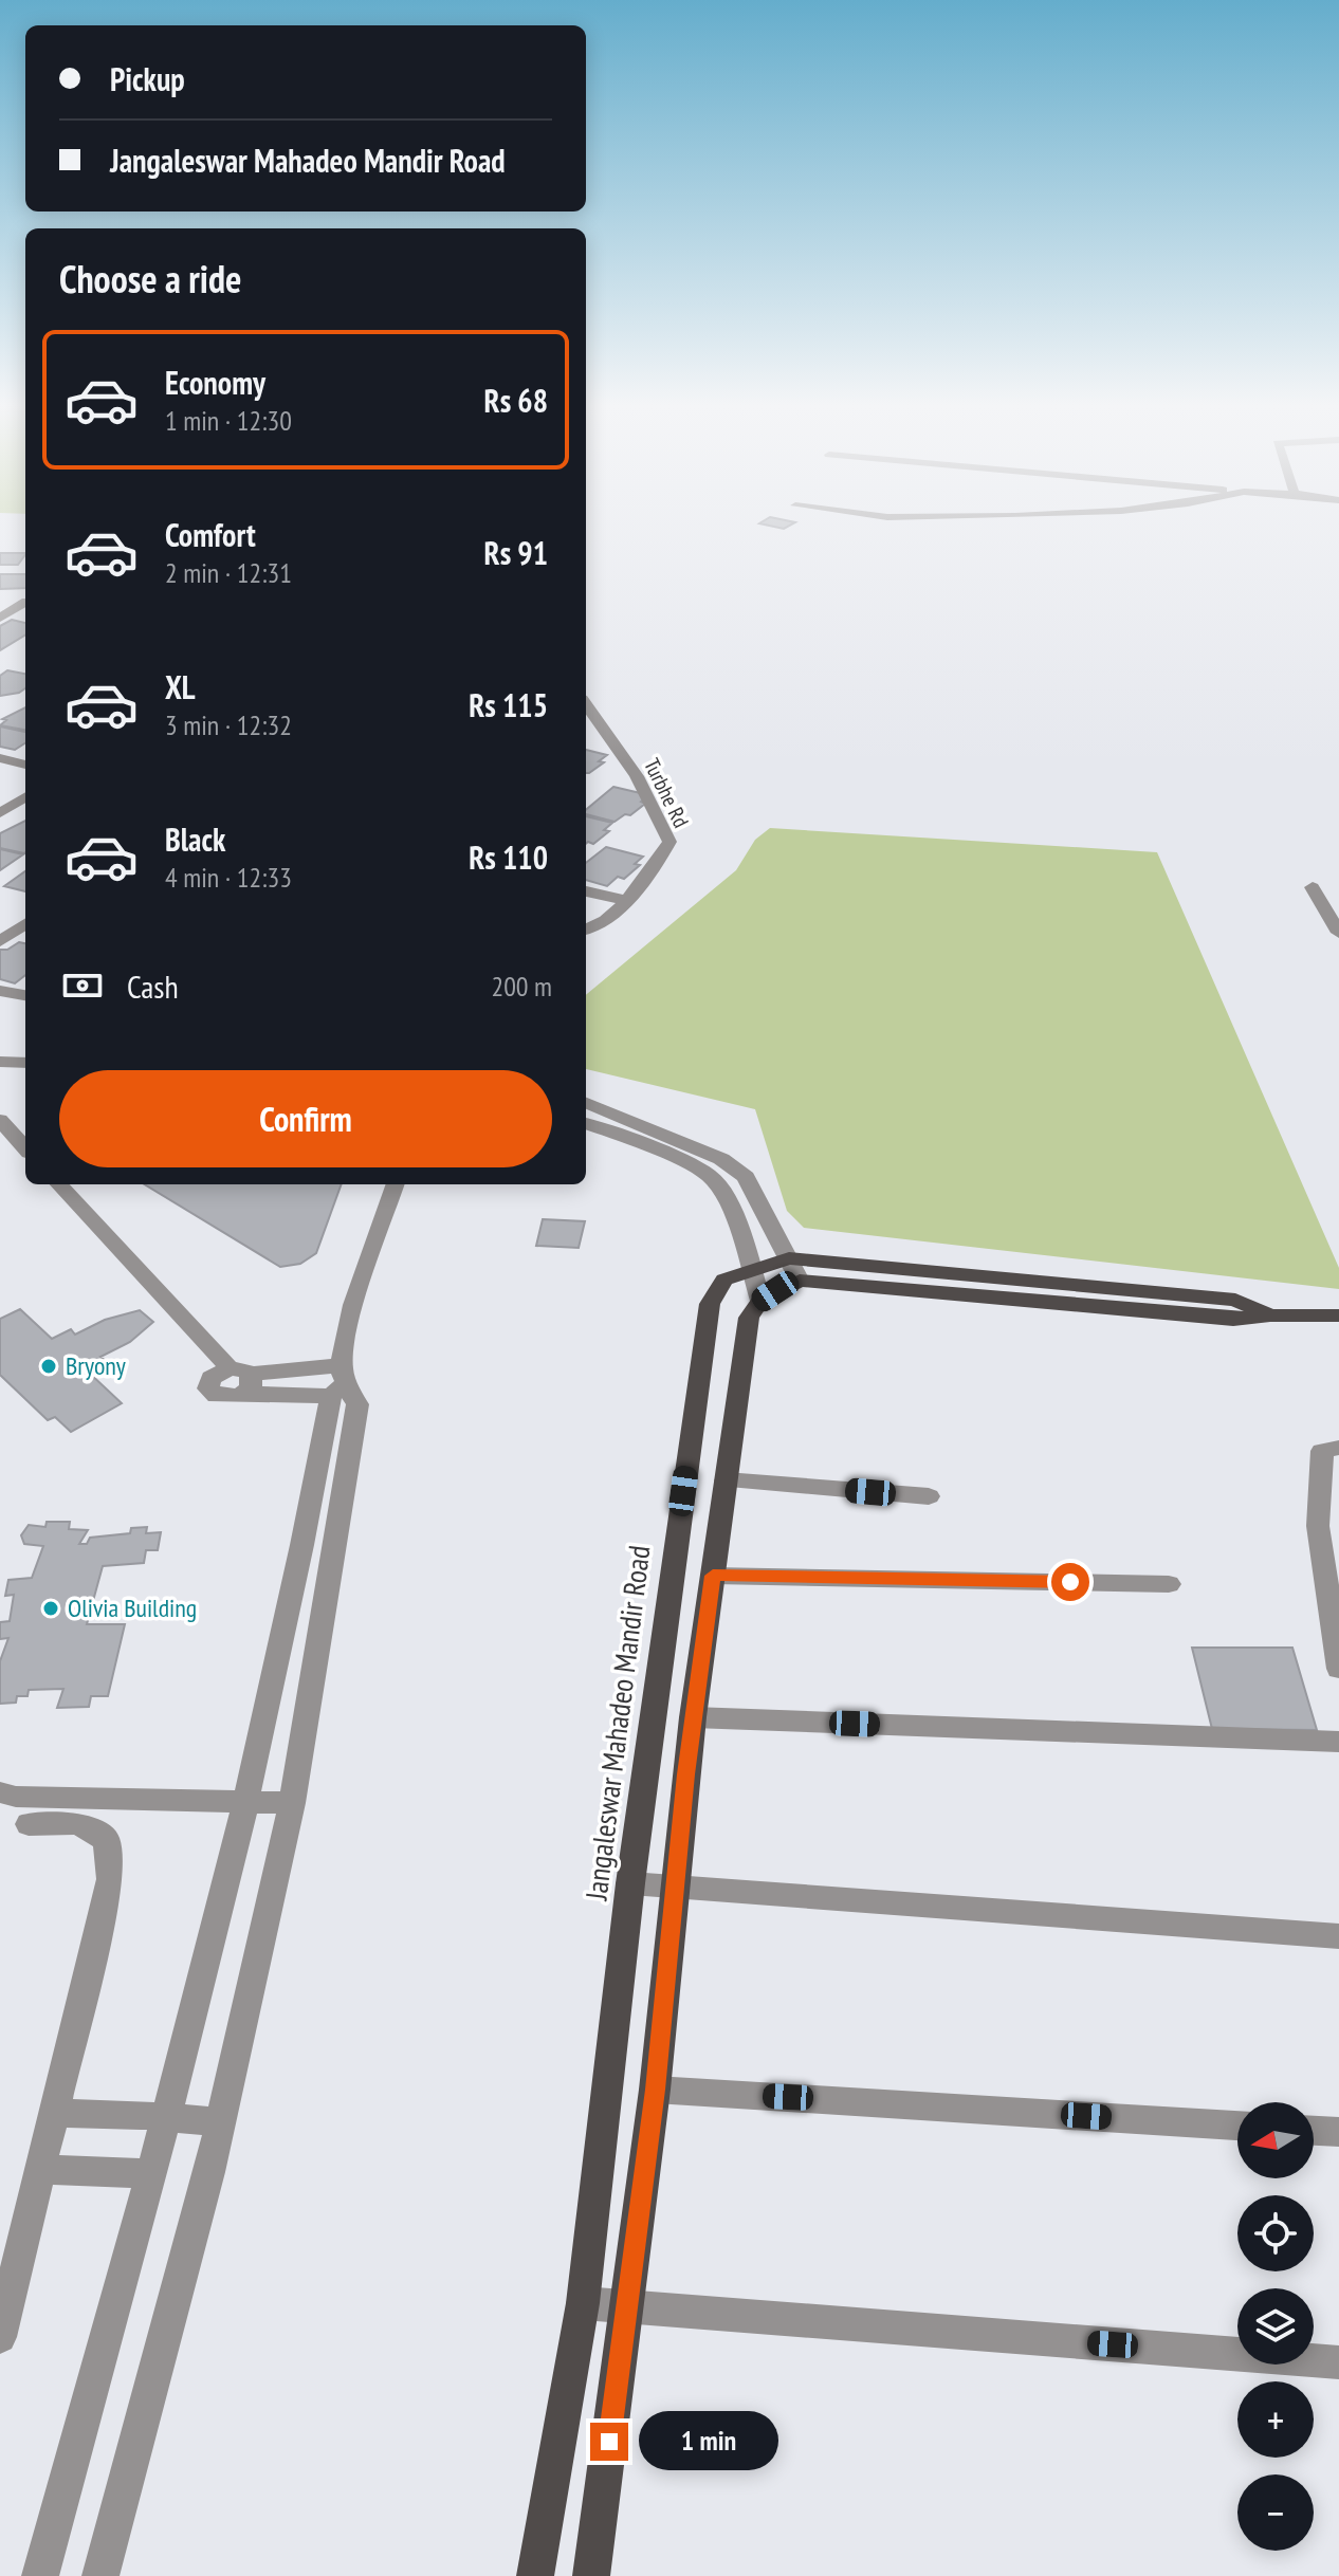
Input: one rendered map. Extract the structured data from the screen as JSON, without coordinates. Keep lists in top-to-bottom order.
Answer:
{
  "streets": {
    "main road": ["Jangaleswar Mahadeo Mandir Road"],
    "street": ["Turbhe Rd"]
  },
  "places": ["Bryony", "Olivia Building"],
  "north": "left",
  "page": {
    "banner": ["Pickup", "Jangaleswar Mahadeo Mandir Road"],
    "heading": "Choose a ride",
    "list": [
      {
        "name": "Economy",
        "note": "1 min · 12:30",
        "value": "Rs 68"
      },
      {
        "name": "Comfort",
        "note": "2 min · 12:31",
        "value": "Rs 91"
      },
      {
        "name": "XL",
        "note": "3 min · 12:32",
        "value": "Rs 115"
      },
      {
        "name": "Black",
        "note": "4 min · 12:33",
        "value": "Rs 110"
      }
    ],
    "pay": ["Cash", "200 m"],
    "buttons": "Confirm",
    "map_buttons": ["+", "−"],
    "bubble": "1 min"
  }
}
